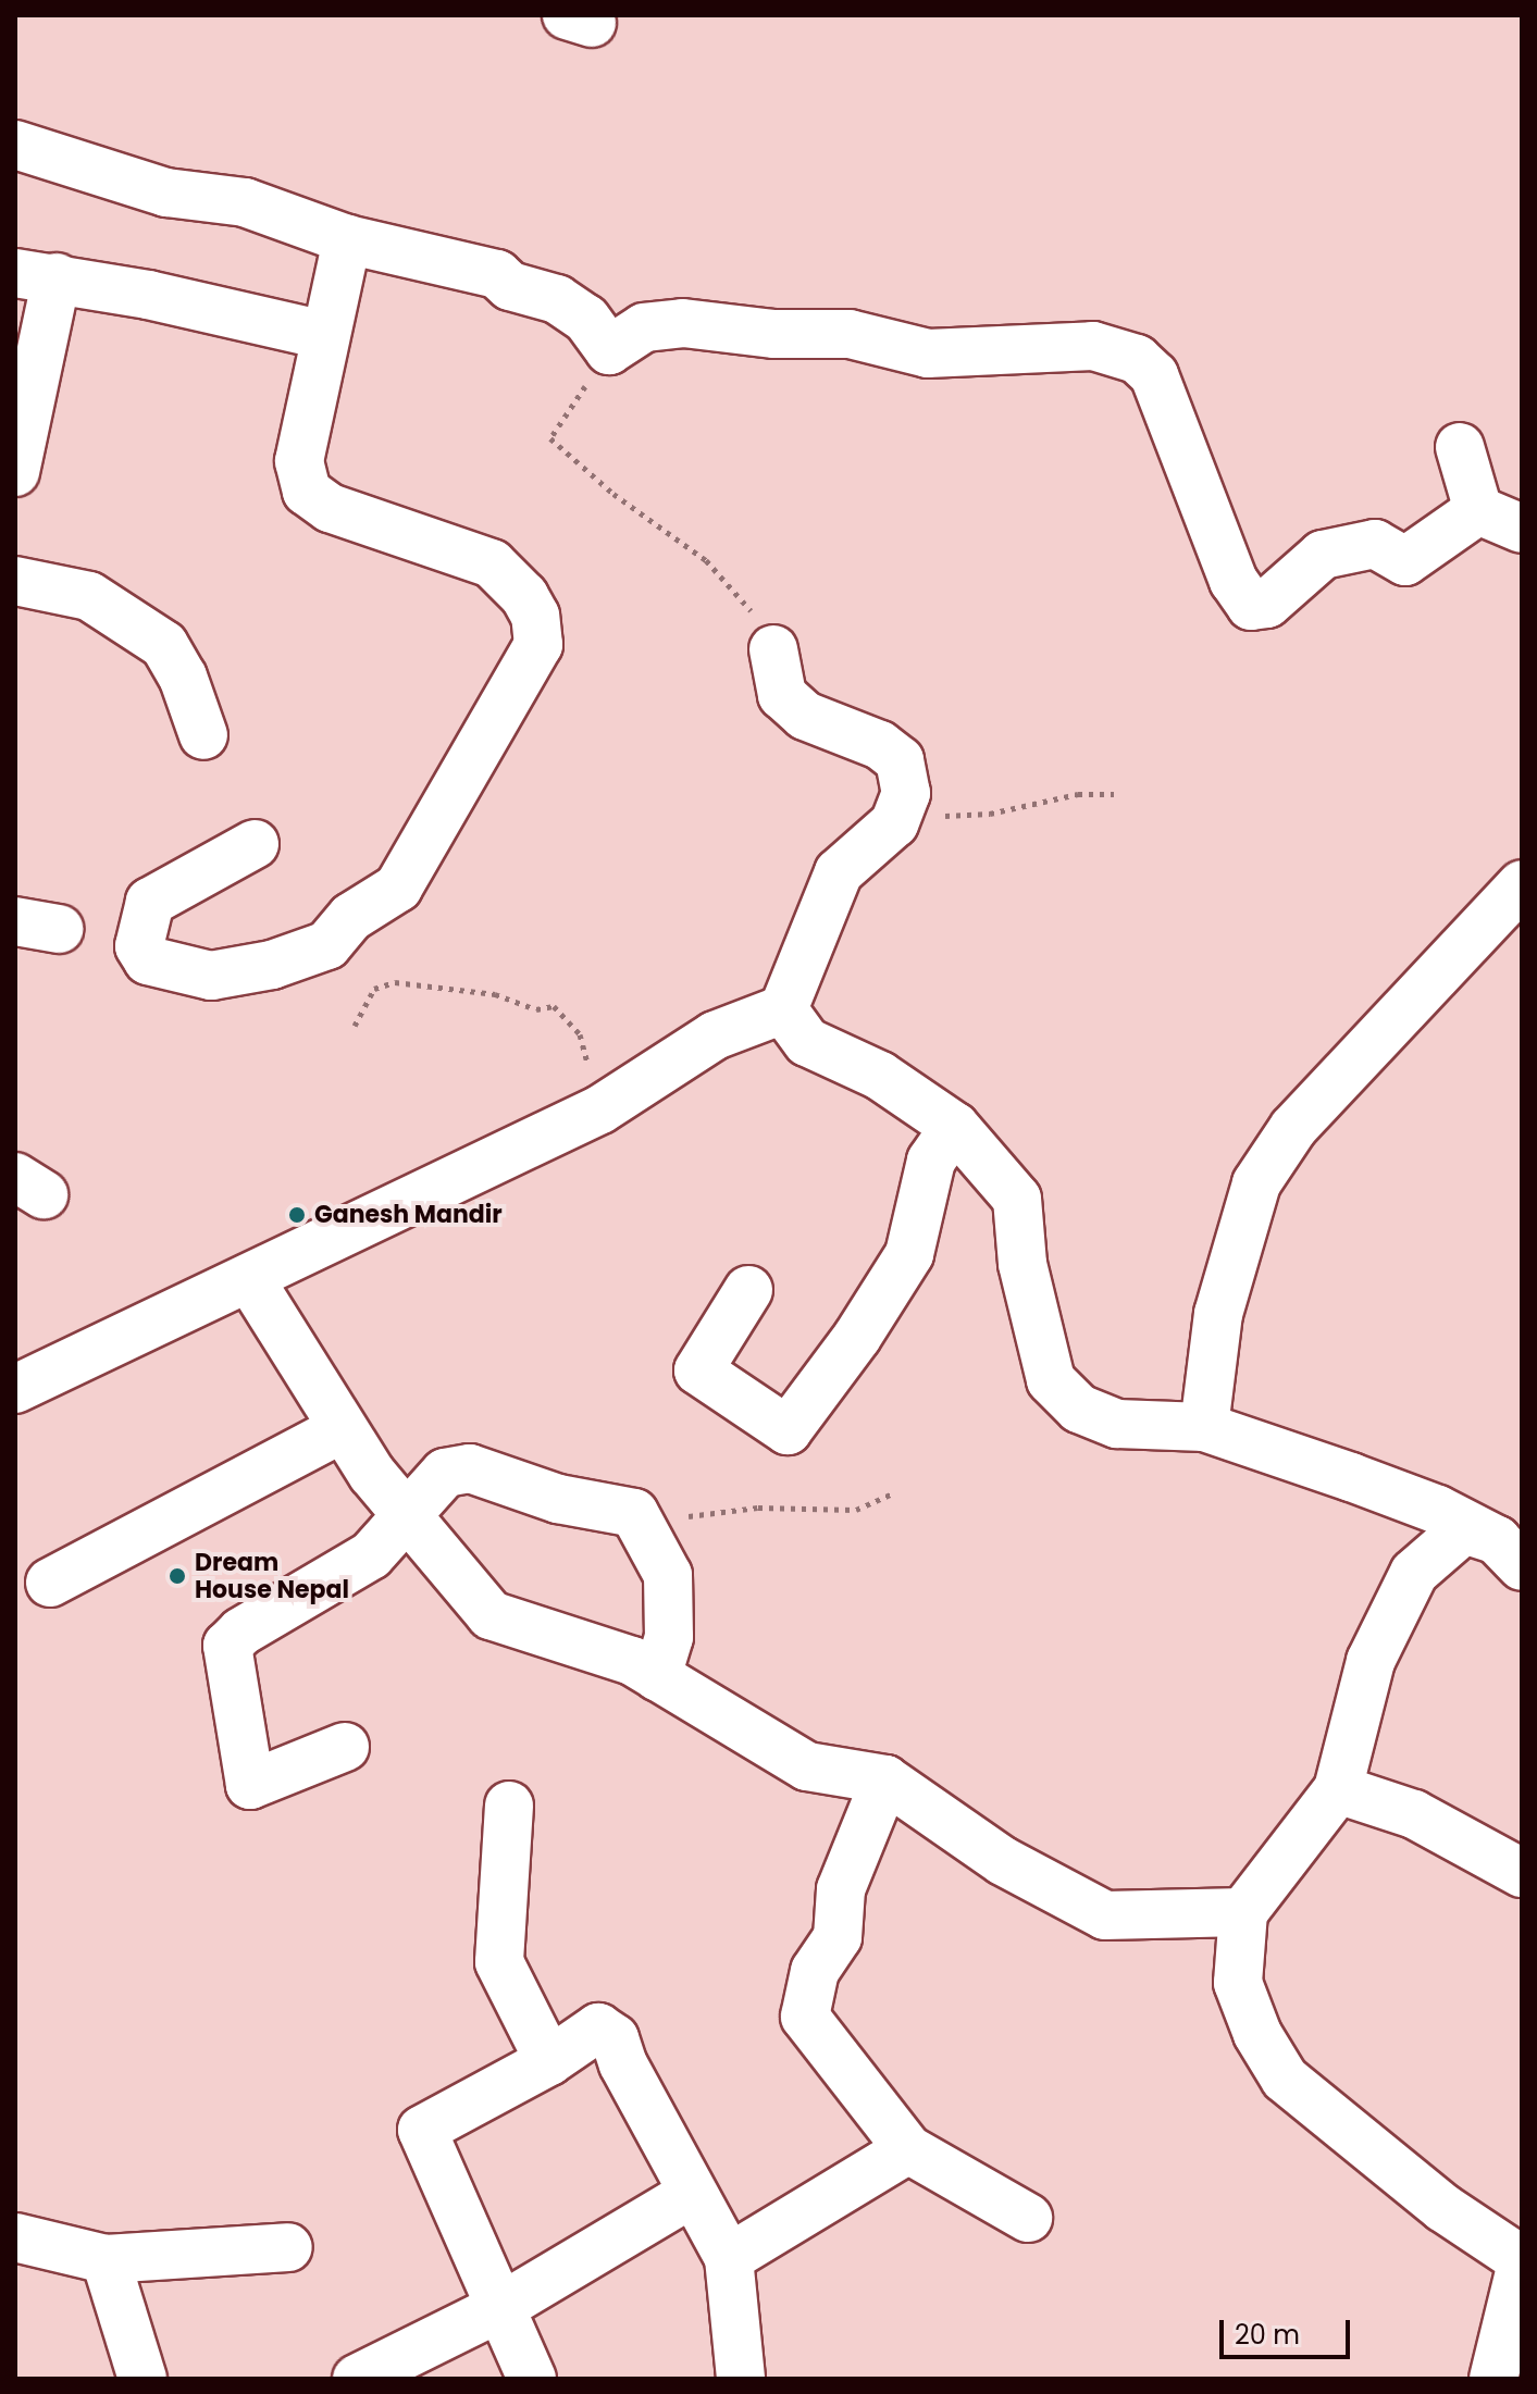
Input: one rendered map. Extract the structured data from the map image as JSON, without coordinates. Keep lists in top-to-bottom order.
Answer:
{
  "places": ["Ganesh Mandir", "Dream House Nepal"],
  "scale_bar": "20 m"
}
